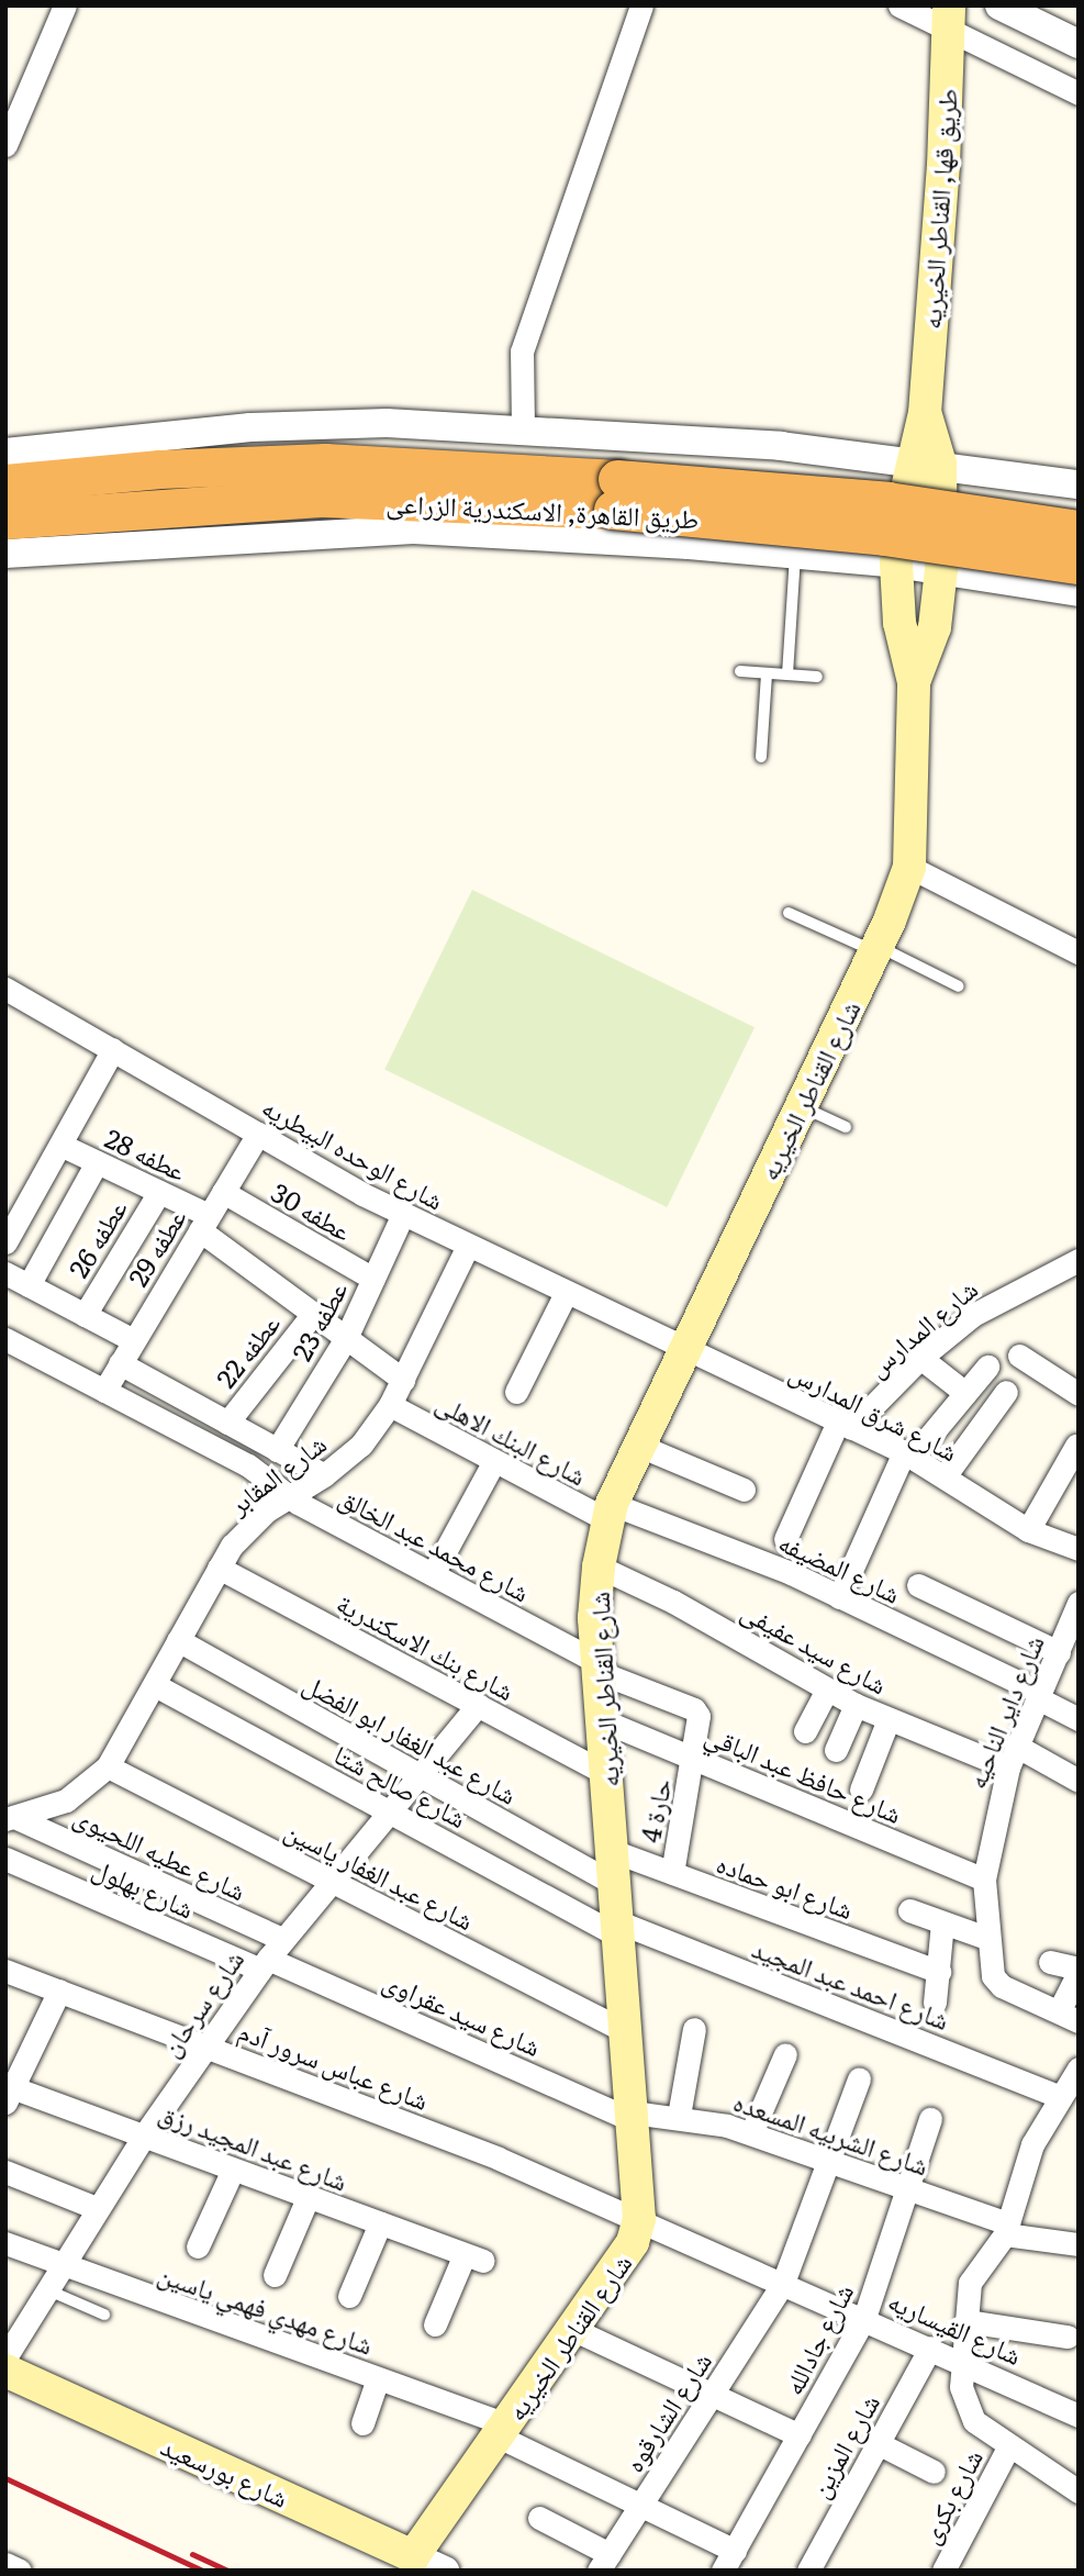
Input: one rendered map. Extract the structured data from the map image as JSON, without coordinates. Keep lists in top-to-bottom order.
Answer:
{
  "streets": {
    "highway": ["طريق القاهرة, الاسكندرية الزراعى"],
    "main road": ["طريق قها, القناطر الخيريه", "شارع القناطر الخيريه", "شارع بورسعيد"],
    "street": [
      "شارع الوحده البيطريه",
      "عطفه 28",
      "عطفه 30",
      "عطفه 26",
      "عطفه 29",
      "عطفه 23",
      "شارع المدارس",
      "عطفه 22",
      "شارع شرق المدارس",
      "شارع البنك الاهلى",
      "شارع المقابر",
      "شارع محمد عبد الخالق",
      "شارع المضيفه",
      "شارع بنك الاسكندرية",
      "شارع سيد عفيفى",
      "شارع داير الناحيه",
      "شارع عبد الغفار ابو الفضل",
      "شارع حافظ عبد الباقي",
      "شارع صالح شتا",
      "حارة 4",
      "شارع عطيه اللحيوى",
      "شارع عبد الغفار ياسين",
      "شارع ابو حماده",
      "شارع بهلول",
      "شارع احمد عبد المجيد",
      "شارع سرحان",
      "شارع سيد عقراوى",
      "شارع عباس سرور آدم",
      "شارع الشربيه المسعده",
      "شارع عبد المجيد رزق",
      "شارع مهدي فهمي ياسين",
      "شارع القيساريه",
      "شارع جادالله",
      "شارع الشارقوه",
      "شارع المزين",
      "شارع بكرى"
    ]
  },
  "crossings": [
    ["طريق قها, القناطر الخيريه", "شارع القناطر الخيريه"],
    ["شارع القناطر الخيريه", "شارع الوحده البيطريه"],
    ["شارع القناطر الخيريه", "شارع شرق المدارس"],
    ["شارع القناطر الخيريه", "شارع البنك الاهلى"],
    ["شارع القناطر الخيريه", "شارع محمد عبد الخالق"],
    ["شارع القناطر الخيريه", "شارع المضيفه"],
    ["شارع القناطر الخيريه", "شارع بنك الاسكندرية"],
    ["شارع القناطر الخيريه", "شارع سيد عفيفى"],
    ["شارع القناطر الخيريه", "شارع عبد الغفار ابو الفضل"],
    ["شارع القناطر الخيريه", "شارع حافظ عبد الباقي"],
    ["شارع القناطر الخيريه", "شارع صالح شتا"],
    ["شارع القناطر الخيريه", "شارع عبد الغفار ياسين"],
    ["شارع القناطر الخيريه", "شارع ابو حماده"],
    ["شارع القناطر الخيريه", "شارع احمد عبد المجيد"],
    ["شارع القناطر الخيريه", "شارع سيد عقراوى"],
    ["شارع القناطر الخيريه", "شارع عباس سرور آدم"],
    ["شارع القناطر الخيريه", "شارع الشربيه المسعده"],
    ["شارع القناطر الخيريه", "شارع مهدي فهمي ياسين"],
    ["شارع القناطر الخيريه", "شارع القيساريه"],
    ["شارع القناطر الخيريه", "شارع بورسعيد"],
    ["شارع الوحده البيطريه", "عطفه 29"],
    ["شارع الوحده البيطريه", "عطفه 23"],
    ["شارع الوحده البيطريه", "شارع شرق المدارس"],
    ["شارع الوحده البيطريه", "شارع المقابر"],
    ["عطفه 28", "عطفه 26"],
    ["عطفه 28", "عطفه 29"],
    ["عطفه 28", "عطفه 23"],
    ["عطفه 28", "عطفه 22"],
    ["عطفه 28", "شارع المقابر"],
    ["عطفه 30", "عطفه 29"],
    ["عطفه 30", "عطفه 23"],
    ["عطفه 29", "شارع محمد عبد الخالق"],
    ["شارع المدارس", "شارع شرق المدارس"],
    ["شارع البنك الاهلى", "شارع المقابر"],
    ["شارع البنك الاهلى", "شارع المضيفه"],
    ["شارع المقابر", "شارع محمد عبد الخالق"],
    ["شارع المقابر", "شارع بنك الاسكندرية"],
    ["شارع المقابر", "شارع عبد الغفار ابو الفضل"],
    ["شارع المقابر", "شارع صالح شتا"],
    ["شارع المقابر", "شارع عطيه اللحيوى"],
    ["شارع المقابر", "شارع عبد الغفار ياسين"],
    ["شارع محمد عبد الخالق", "شارع حافظ عبد الباقي"],
    ["شارع محمد عبد الخالق", "حارة 4"],
    ["شارع المضيفه", "شارع داير الناحيه"],
    ["شارع بنك الاسكندرية", "شارع سرحان"],
    ["شارع سيد عفيفى", "شارع داير الناحيه"],
    ["شارع داير الناحيه", "شارع حافظ عبد الباقي"],
    ["شارع عبد الغفار ابو الفضل", "شارع سرحان"],
    ["شارع حافظ عبد الباقي", "حارة 4"],
    ["شارع صالح شتا", "شارع احمد عبد المجيد"],
    ["شارع صالح شتا", "شارع سرحان"],
    ["حارة 4", "شارع ابو حماده"],
    ["شارع عطيه اللحيوى", "شارع سرحان"],
    ["شارع عبد الغفار ياسين", "شارع سرحان"],
    ["شارع بهلول", "شارع سرحان"],
    ["شارع بهلول", "شارع سيد عقراوى"],
    ["شارع سرحان", "شارع سيد عقراوى"],
    ["شارع سرحان", "شارع عباس سرور آدم"],
    ["شارع سرحان", "شارع عبد المجيد رزق"],
    ["شارع سرحان", "شارع مهدي فهمي ياسين"],
    ["شارع سيد عقراوى", "شارع الشربيه المسعده"],
    ["شارع عباس سرور آدم", "شارع القيساريه"],
    ["شارع الشربيه المسعده", "شارع جادالله"],
    ["شارع الشربيه المسعده", "شارع الشارقوه"],
    ["شارع مهدي فهمي ياسين", "شارع جادالله"],
    ["شارع مهدي فهمي ياسين", "شارع الشارقوه"],
    ["شارع القيساريه", "شارع جادالله"],
    ["شارع القيساريه", "شارع الشارقوه"],
    ["شارع القيساريه", "شارع المزين"]
  ]
}
